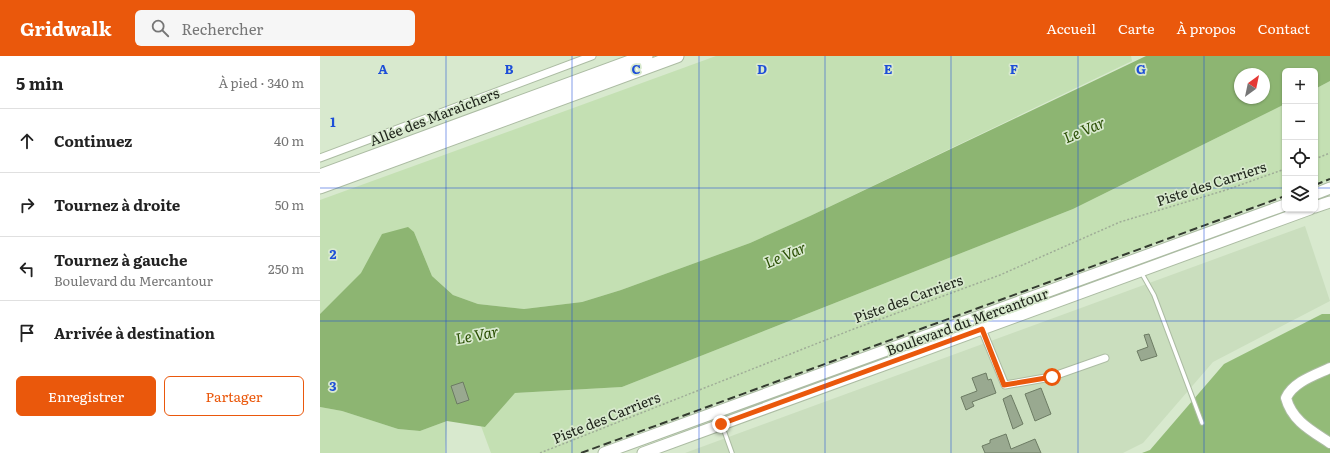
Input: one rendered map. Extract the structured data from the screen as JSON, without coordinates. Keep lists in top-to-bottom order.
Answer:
{
  "streets": {
    "main road": ["Boulevard du Mercantour"],
    "street": ["Allée des Maraîchers"],
    "path": ["Piste des Carriers"]
  },
  "water": ["Le Var"],
  "north": "top right",
  "page": {
    "header": "Gridwalk",
    "search": "Rechercher",
    "nav": [
      "Accueil",
      "Carte",
      "À propos",
      "Contact"
    ],
    "heading": ["5 min", "À pied · 340 m"],
    "map_buttons": ["+", "−"],
    "list": [
      ["Continuez", "40 m"],
      ["Tournez à droite", "50 m"],
      ["Tournez à gauche", "Boulevard du Mercantour", "250 m"],
      "Arrivée à destination"
    ],
    "buttons": ["Enregistrer", "Partager"]
  },
  "grid": {
    "columns": [
      "A",
      "B",
      "C",
      "D",
      "E",
      "F",
      "G"
    ],
    "rows": ["1", "2", "3"]
  }
}
